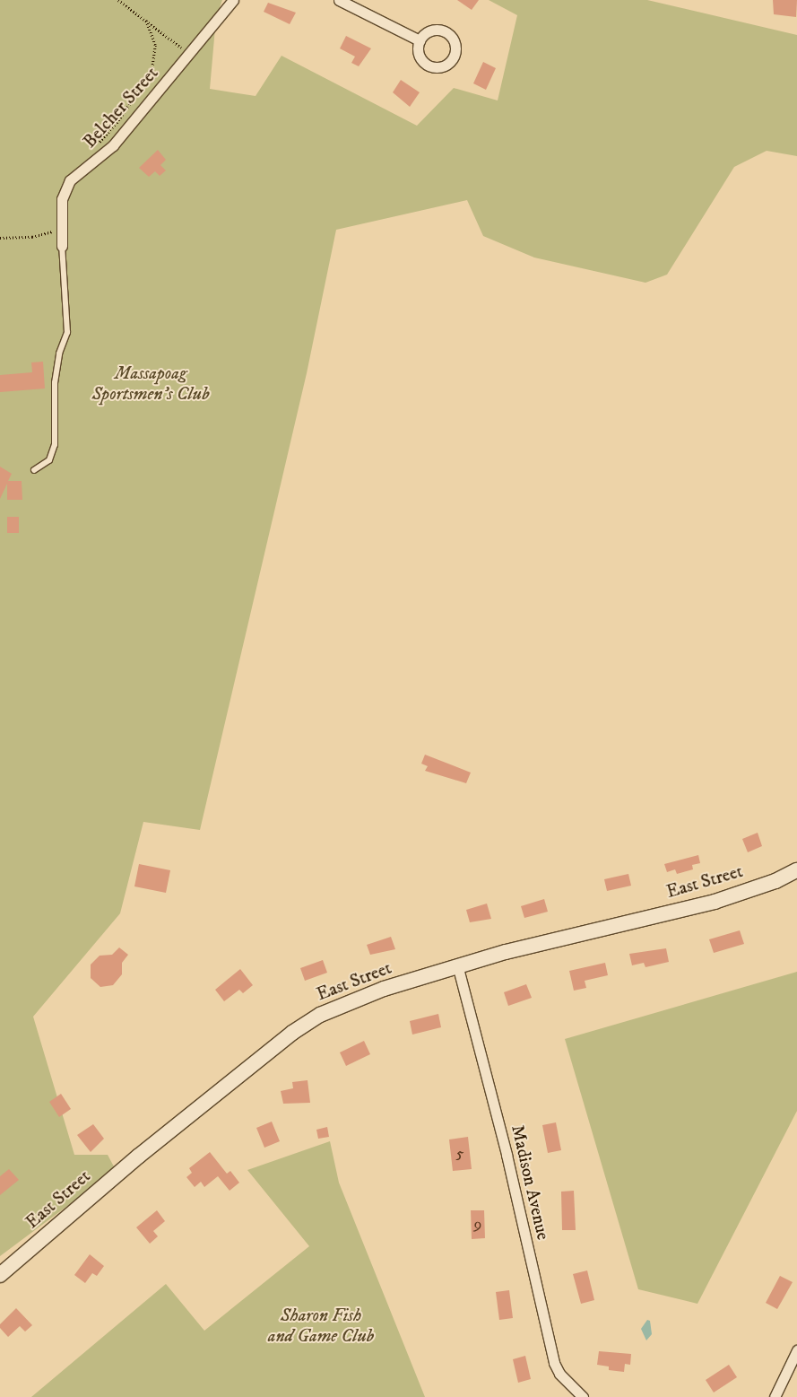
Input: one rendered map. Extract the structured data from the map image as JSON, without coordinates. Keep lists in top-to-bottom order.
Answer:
{
  "streets": {
    "street": ["Belcher Street", "East Street", "Madison Avenue"]
  },
  "crossings": [
    ["East Street", "Madison Avenue"]
  ],
  "parks": ["Massapoag Sportsmen's Club", "Sharon Fish and Game Club"],
  "house_numbers": ["5", "9"]
}
